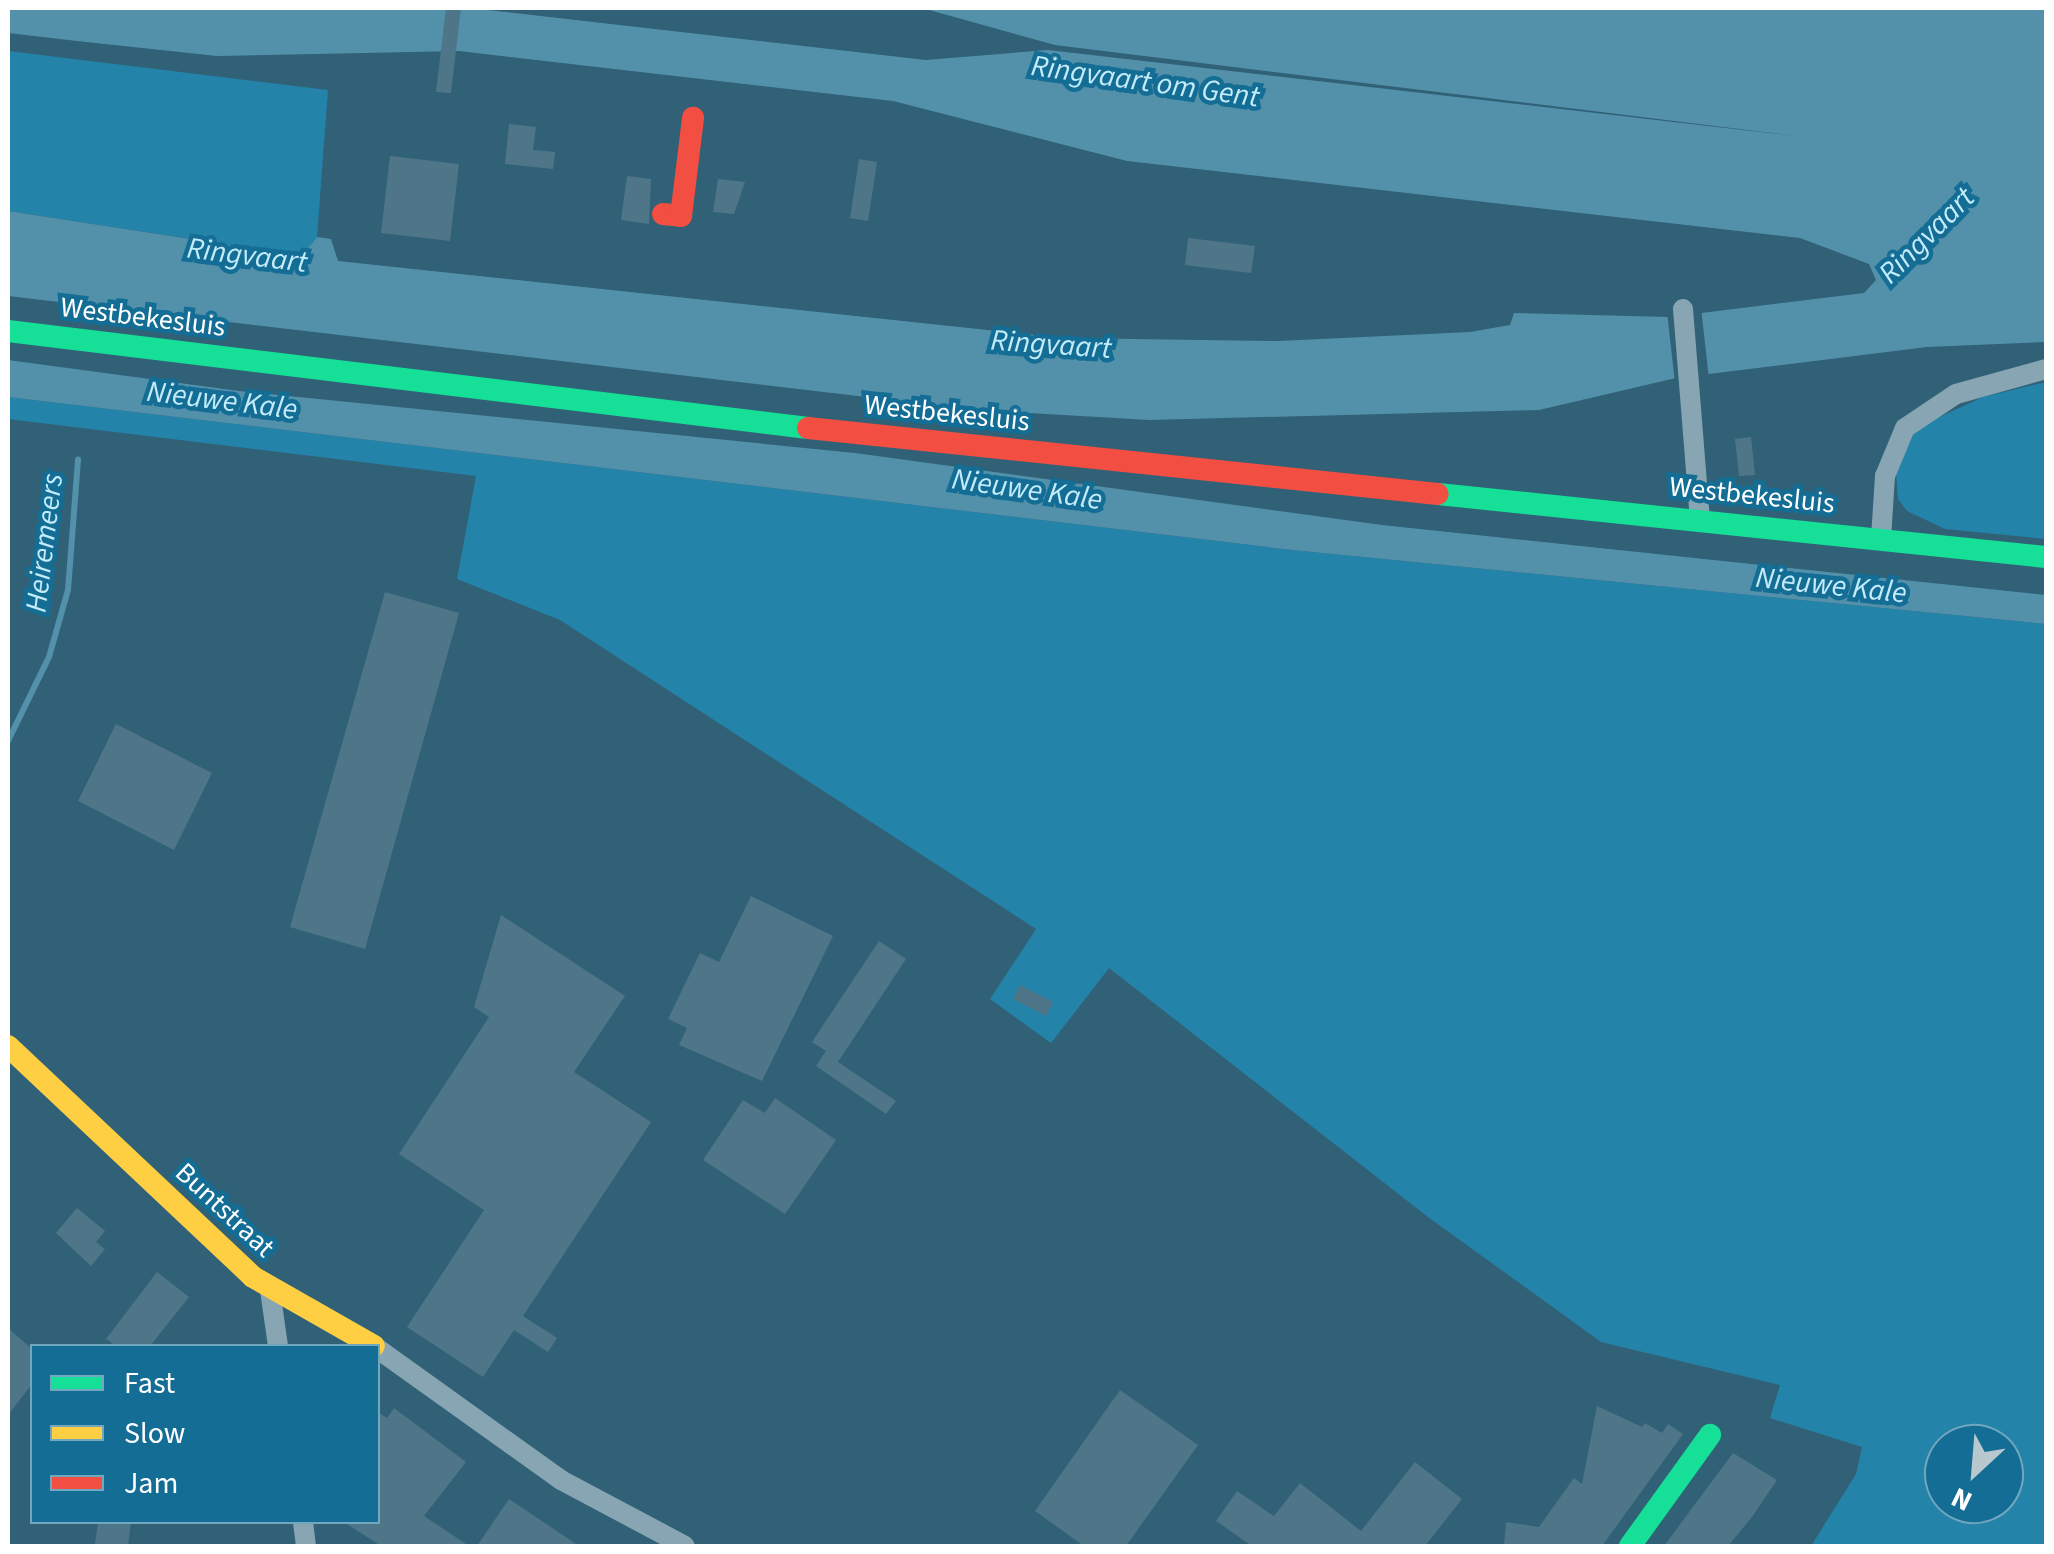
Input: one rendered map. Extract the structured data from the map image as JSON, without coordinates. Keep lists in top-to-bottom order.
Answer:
{
  "streets": {
    "street": ["Westbekesluis", "Buntstraat"]
  },
  "water": [
    "Ringvaart om Gent",
    "Ringvaart",
    "Nieuwe Kale",
    "Heiremeers"
  ],
  "legend": ["Fast", "Slow", "Jam"],
  "north": "bottom left"
}
